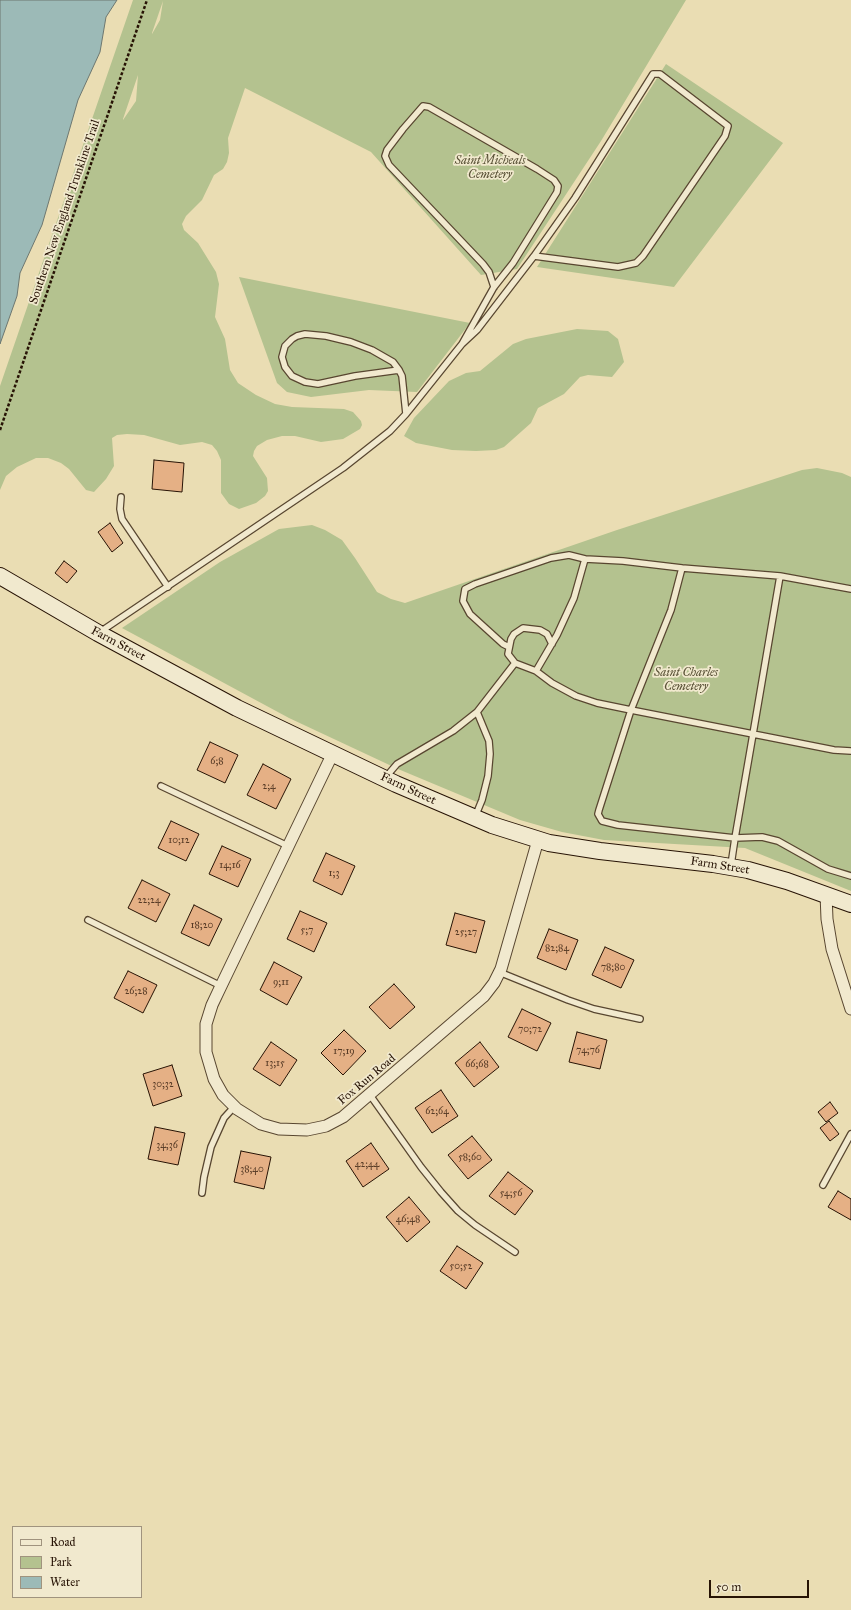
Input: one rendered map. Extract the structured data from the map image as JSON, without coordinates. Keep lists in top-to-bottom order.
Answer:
{
  "streets": {
    "street": ["Farm Street", "Fox Run Road"],
    "path": ["Southern New England Trunkline Trail"]
  },
  "crossings": [
    ["Farm Street", "Fox Run Road"]
  ],
  "parks": ["Saint Micheals Cemetery", "Saint Charles Cemetery"],
  "house_numbers": [
    "6;8",
    "2;4",
    "10;12",
    "14;16",
    "1;3",
    "22;24",
    "18;20",
    "5;7",
    "25;27",
    "82;84",
    "78;80",
    "9;11",
    "26;28",
    "70;72",
    "74;76",
    "17;19",
    "13;15",
    "66;68",
    "30;32",
    "62;64",
    "34;36",
    "58;60",
    "42;44",
    "38;40",
    "54;56",
    "46;48",
    "50;52"
  ],
  "legend": ["Road", "Park", "Water"],
  "scale_bar": "50 m"
}
